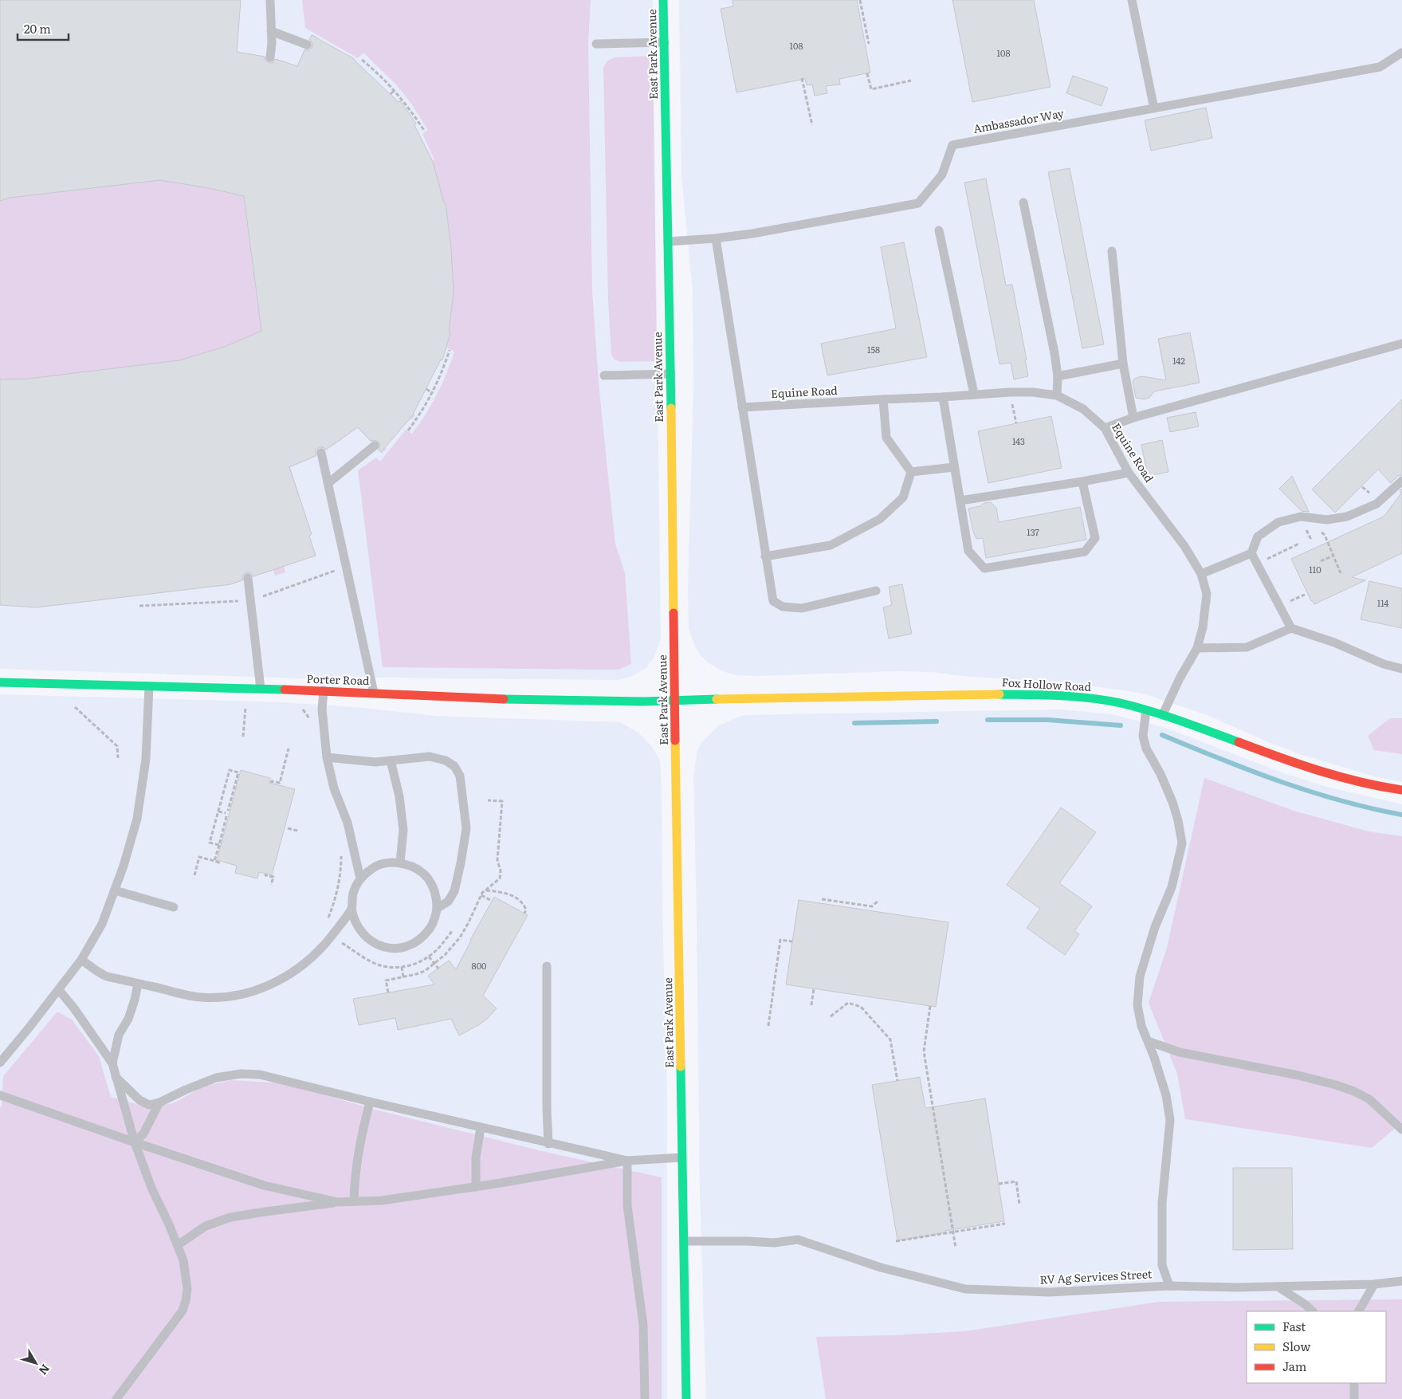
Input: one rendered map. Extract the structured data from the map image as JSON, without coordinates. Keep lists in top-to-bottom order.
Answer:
{
  "streets": {
    "main road": ["East Park Avenue", "Porter Road", "Fox Hollow Road"],
    "lane": ["Ambassador Way", "Equine Road", "RV Ag Services Street"]
  },
  "crossings": [
    ["East Park Avenue", "Ambassador Way"],
    ["East Park Avenue", "Porter Road"],
    ["East Park Avenue", "Fox Hollow Road"],
    ["East Park Avenue", "RV Ag Services Street"],
    ["Equine Road", "Fox Hollow Road"],
    ["Porter Road", "Fox Hollow Road"]
  ],
  "house_numbers": [
    "108",
    "108",
    "158",
    "142",
    "143",
    "137",
    "110",
    "114",
    "800"
  ],
  "legend": ["Fast", "Slow", "Jam"],
  "scale_bar": "20 m",
  "north": "bottom right"
}
